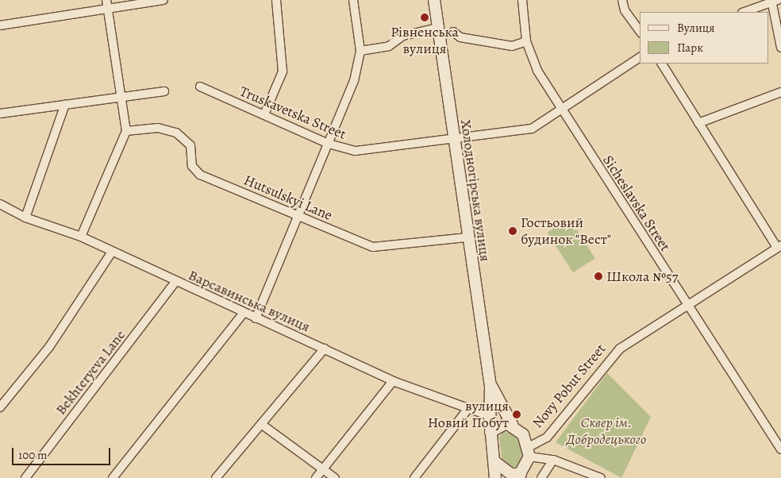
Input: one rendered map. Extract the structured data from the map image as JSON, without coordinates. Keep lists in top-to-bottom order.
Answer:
{
  "streets": {
    "main road": ["Холодногірська вулиця"],
    "street": [
      "Truskavetska Street",
      "Hutsulskyi Lane",
      "Sicheslavska Street",
      "Варсавинська вулиця",
      "Bekhteryeva Lane",
      "Novy Pobut Street"
    ]
  },
  "crossings": [
    ["Truskavetska Street", "Холодногірська вулиця"],
    ["Truskavetska Street", "Sicheslavska Street"],
    ["Холодногірська вулиця", "Hutsulskyi Lane"],
    ["Холодногірська вулиця", "Варсавинська вулиця"],
    ["Холодногірська вулиця", "Novy Pobut Street"],
    ["Sicheslavska Street", "Novy Pobut Street"],
    ["Варсавинська вулиця", "Bekhteryeva Lane"]
  ],
  "parks": ["Сквер ім. Добродецького"],
  "places": [
    "Рівненська вулиця",
    "Гостьовий будинок \"Вест\"",
    "Школа №57",
    "вулиця Новий Побут"
  ],
  "legend": ["Вулиця", "Парк"],
  "scale_bar": "100 m"
}
